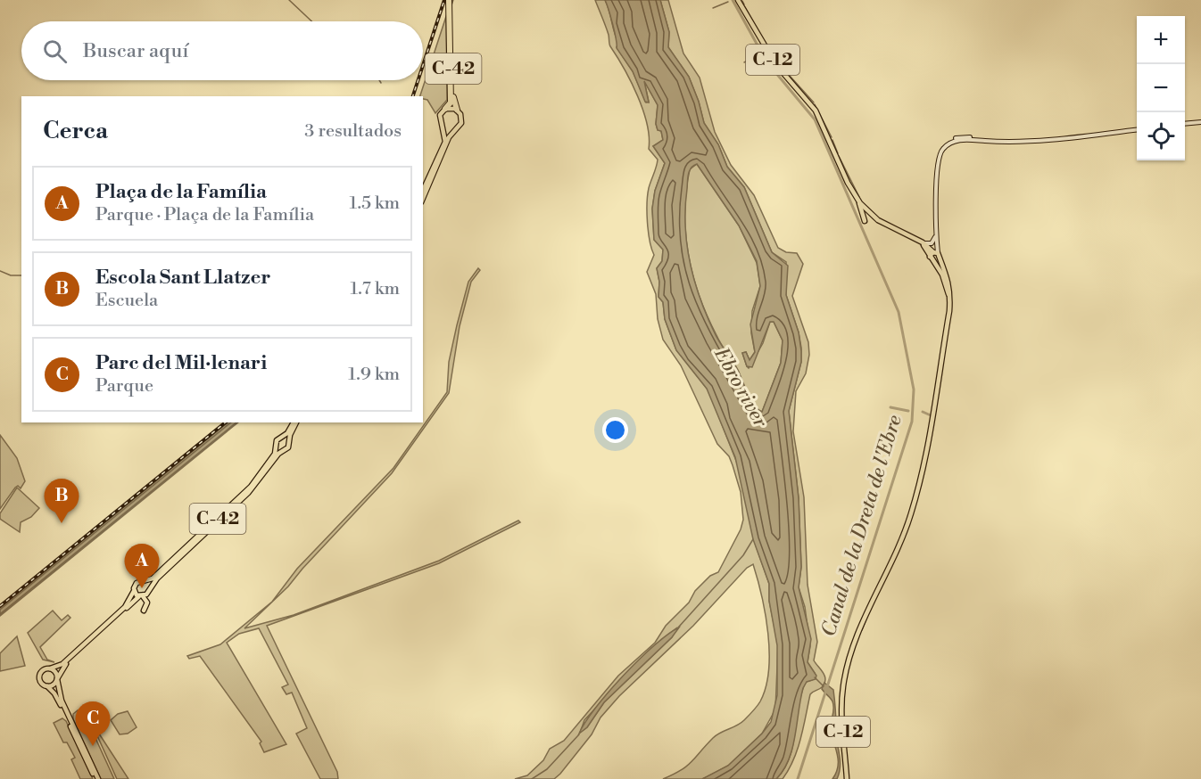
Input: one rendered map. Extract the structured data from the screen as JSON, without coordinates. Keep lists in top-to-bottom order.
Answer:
{
  "streets": {
    "highway": ["C-42"],
    "main road": ["C-12"]
  },
  "water": ["Ebro river", "Canal de la Dreta de l'Ebre"],
  "page": {
    "map_buttons": ["+", "−"],
    "search": "Buscar aquí",
    "heading": ["Cerca", "3 resultados"],
    "list": [
      {
        "mark": "A",
        "name": "Plaça de la Família",
        "note": "Parque · Plaça de la Família",
        "value": "1.5 km"
      },
      {
        "mark": "B",
        "name": "Escola Sant Llatzer",
        "note": "Escuela",
        "value": "1.7 km"
      },
      {
        "mark": "C",
        "name": "Parc del Mil·lenari",
        "note": "Parque",
        "value": "1.9 km"
      }
    ],
    "pins": ["B", "A", "C"]
  }
}
